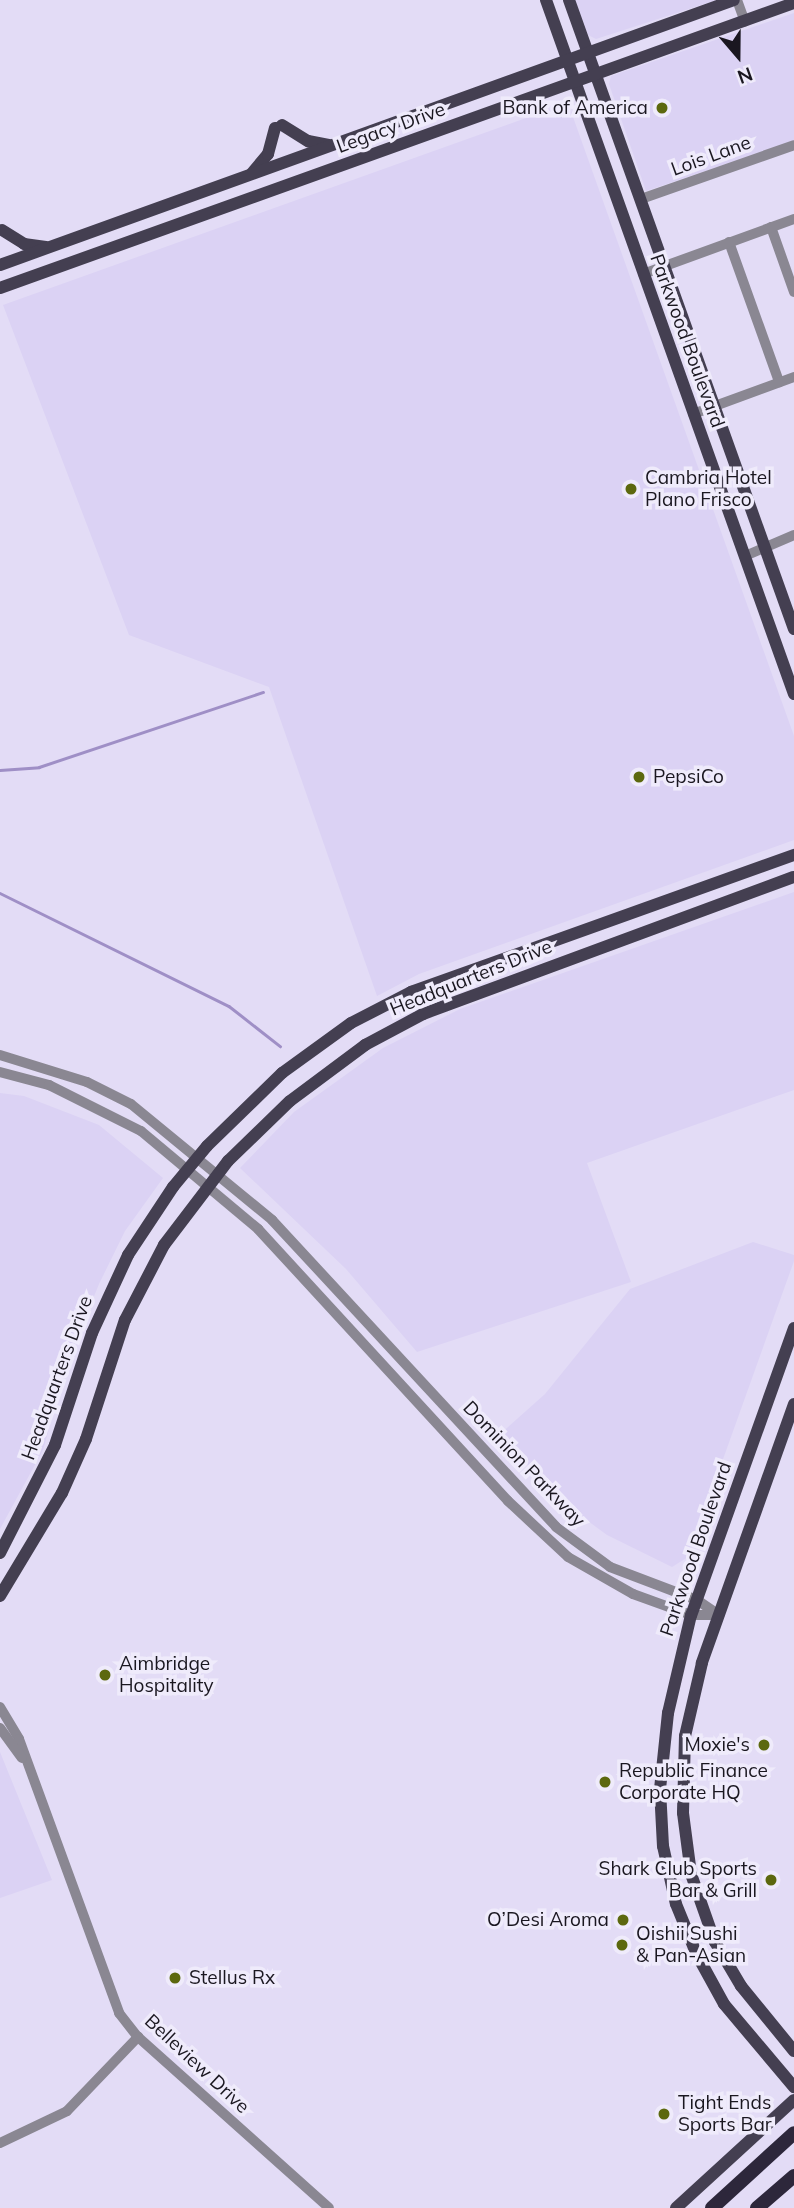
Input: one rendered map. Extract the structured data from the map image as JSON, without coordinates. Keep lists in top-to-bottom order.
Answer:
{
  "streets": {
    "main road": ["Legacy Drive", "Parkwood Boulevard", "Headquarters Drive"],
    "street": ["Lois Lane", "Dominion Parkway", "Belleview Drive"]
  },
  "crossings": [
    ["Legacy Drive", "Parkwood Boulevard"],
    ["Lois Lane", "Parkwood Boulevard"],
    ["Parkwood Boulevard", "Dominion Parkway"],
    ["Headquarters Drive", "Dominion Parkway"]
  ],
  "places": [
    "Bank of America",
    "Cambria Hotel Plano Frisco",
    "PepsiCo",
    "Aimbridge Hospitality",
    "Moxie's",
    "Republic Finance Corporate HQ",
    "Shark Club Sports Bar & Grill",
    "O’Desi Aroma",
    "Oishii Sushi & Pan-Asian",
    "Stellus Rx",
    "Tight Ends Sports Bar"
  ],
  "north": "bottom"
}
